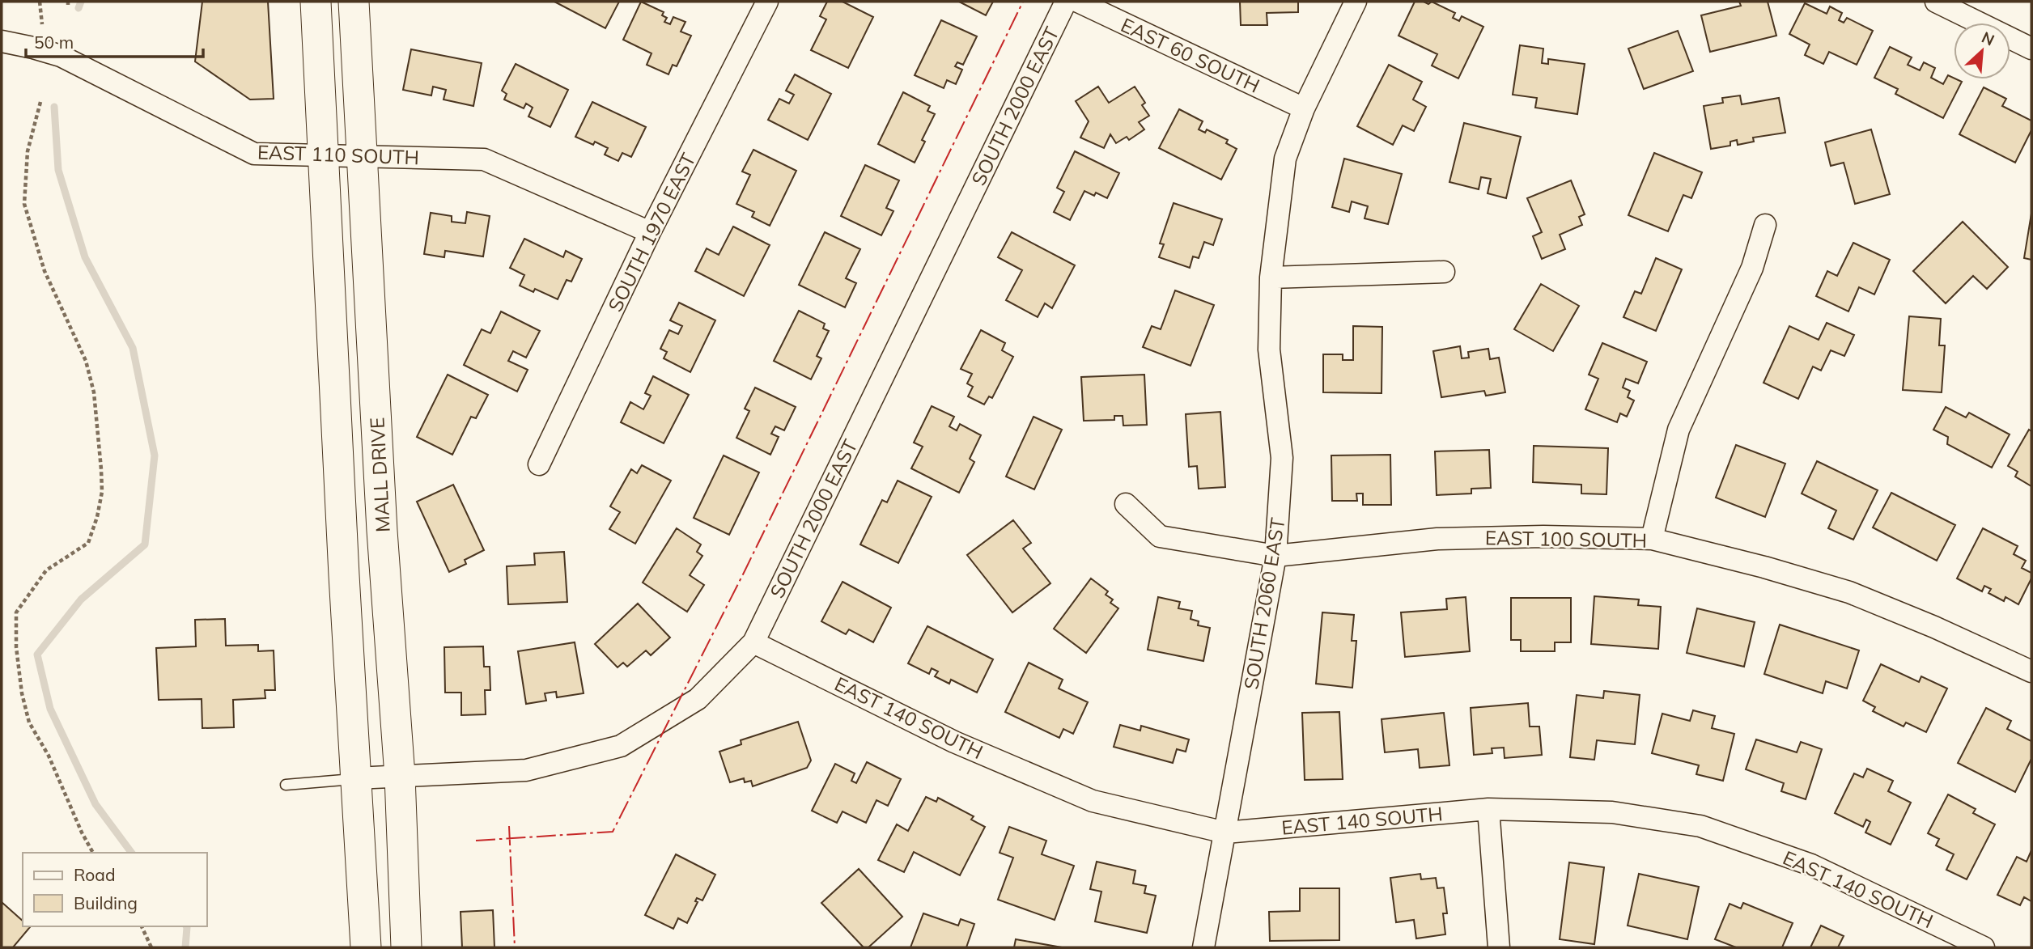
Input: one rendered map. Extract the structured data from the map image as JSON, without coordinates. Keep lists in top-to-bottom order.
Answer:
{
  "streets": {
    "main road": ["MALL DRIVE"],
    "street": [
      "EAST 60 SOUTH",
      "SOUTH 2000 EAST",
      "EAST 110 SOUTH",
      "SOUTH 1970 EAST",
      "EAST 100 SOUTH",
      "SOUTH 2060 EAST",
      "EAST 140 SOUTH"
    ]
  },
  "crossings": [
    ["EAST 60 SOUTH", "SOUTH 2060 EAST"],
    ["SOUTH 2000 EAST", "MALL DRIVE"],
    ["SOUTH 2000 EAST", "EAST 140 SOUTH"],
    ["EAST 110 SOUTH", "SOUTH 1970 EAST"],
    ["EAST 110 SOUTH", "MALL DRIVE"],
    ["EAST 100 SOUTH", "SOUTH 2060 EAST"],
    ["SOUTH 2060 EAST", "EAST 140 SOUTH"]
  ],
  "legend": ["Road", "Building"],
  "scale_bar": "50 m",
  "north": "top right"
}
